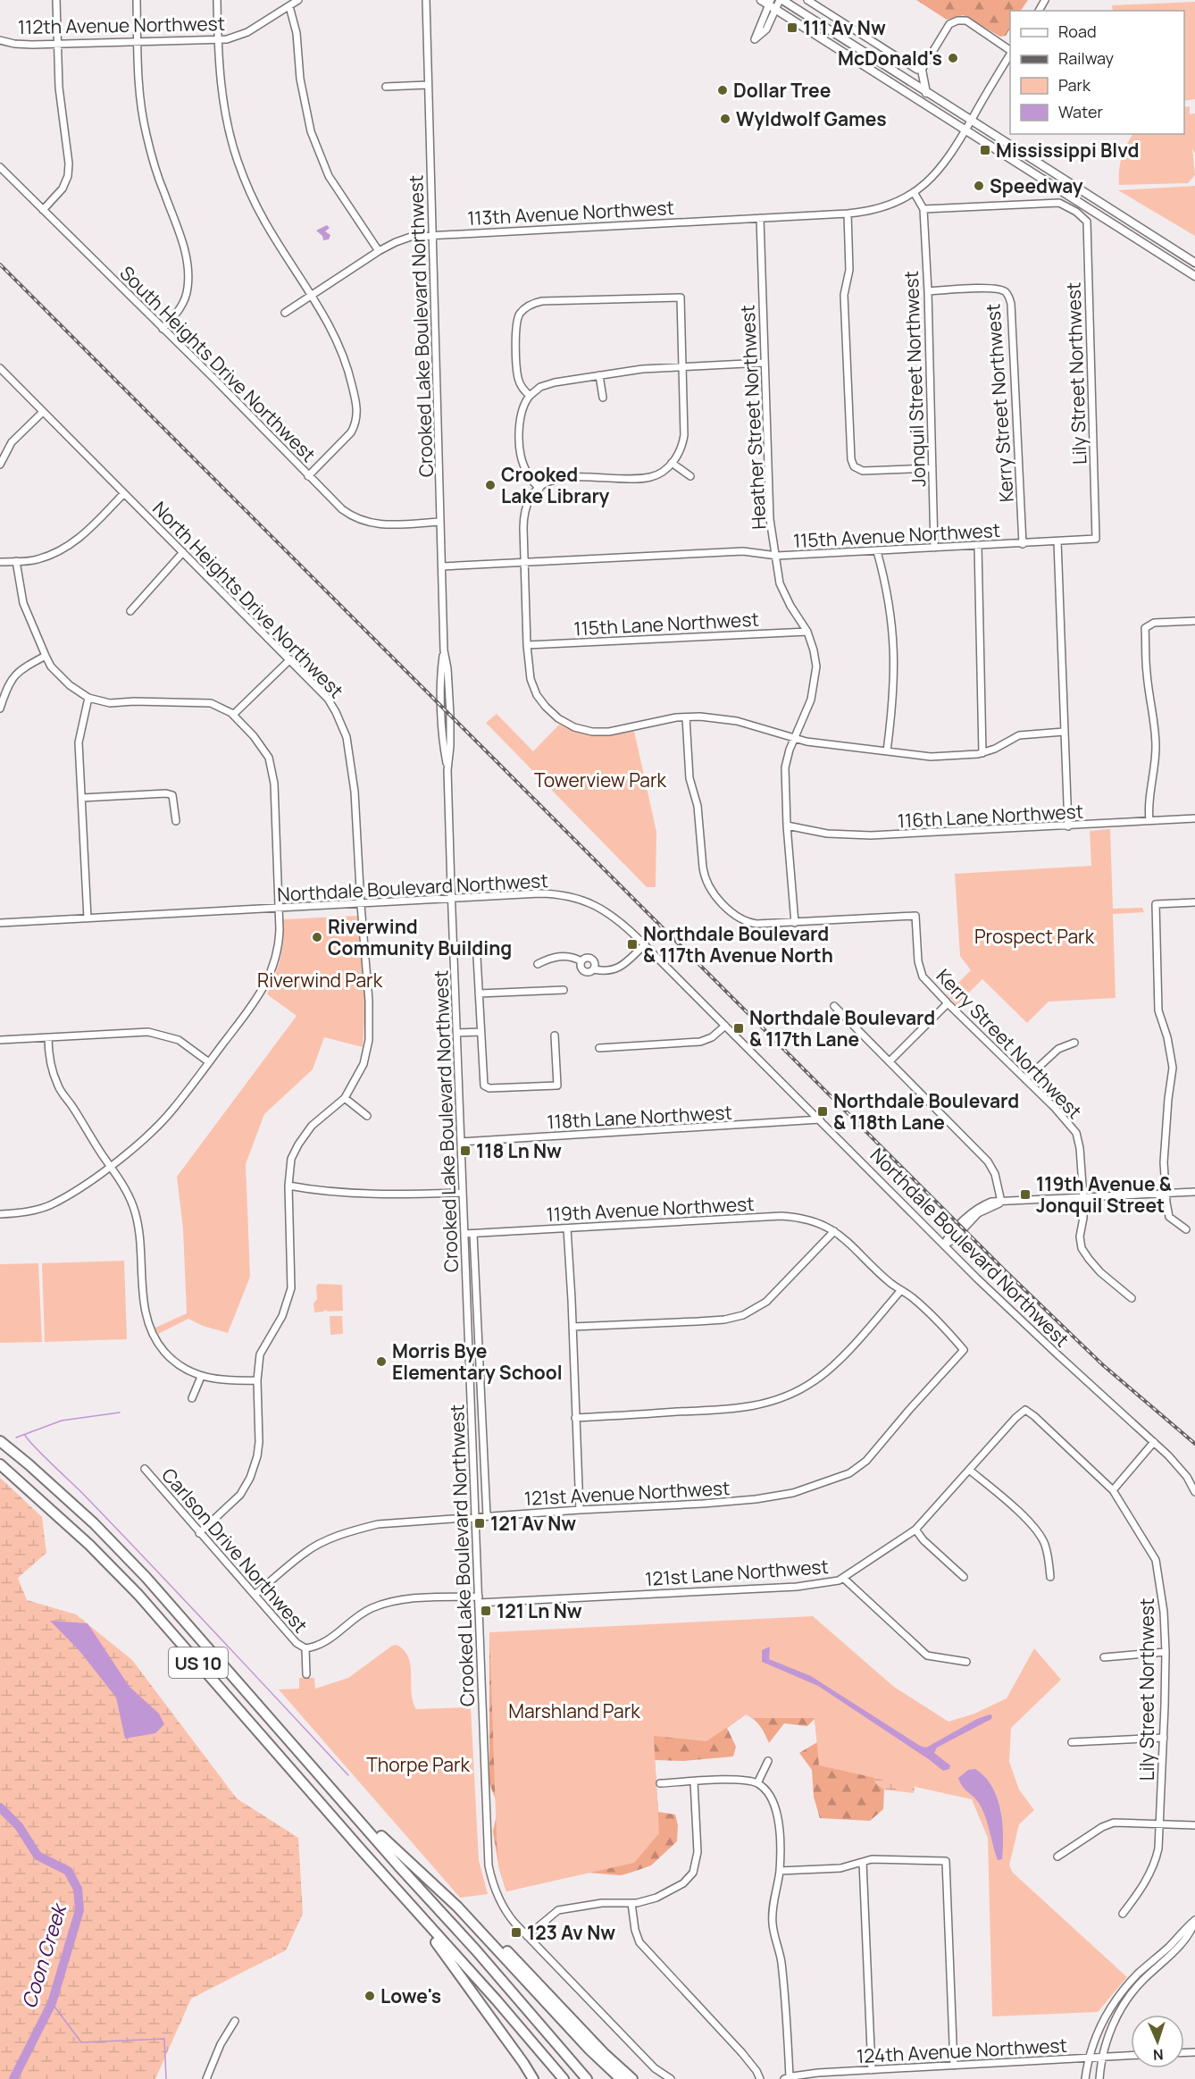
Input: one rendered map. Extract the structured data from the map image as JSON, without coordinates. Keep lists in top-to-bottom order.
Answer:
{
  "streets": {
    "highway": ["US 10"],
    "street": [
      "112th Avenue Northwest",
      "113th Avenue Northwest",
      "Crooked Lake Boulevard Northwest",
      "South Heights Drive Northwest",
      "Lily Street Northwest",
      "Jonquil Street Northwest",
      "Kerry Street Northwest",
      "Heather Street Northwest",
      "115th Avenue Northwest",
      "North Heights Drive Northwest",
      "115th Lane Northwest",
      "116th Lane Northwest",
      "Northdale Boulevard Northwest",
      "118th Lane Northwest",
      "119th Avenue Northwest",
      "121st Avenue Northwest",
      "Carlson Drive Northwest",
      "121st Lane Northwest",
      "124th Avenue Northwest"
    ]
  },
  "crossings": [
    ["113th Avenue Northwest", "Crooked Lake Boulevard Northwest"],
    ["113th Avenue Northwest", "Heather Street Northwest"],
    ["Crooked Lake Boulevard Northwest", "South Heights Drive Northwest"],
    ["Crooked Lake Boulevard Northwest", "115th Avenue Northwest"],
    ["Crooked Lake Boulevard Northwest", "Northdale Boulevard Northwest"],
    ["Crooked Lake Boulevard Northwest", "118th Lane Northwest"],
    ["Crooked Lake Boulevard Northwest", "119th Avenue Northwest"],
    ["Crooked Lake Boulevard Northwest", "121st Avenue Northwest"],
    ["Crooked Lake Boulevard Northwest", "121st Lane Northwest"],
    ["Lily Street Northwest", "Jonquil Street Northwest"],
    ["Lily Street Northwest", "115th Avenue Northwest"],
    ["Lily Street Northwest", "121st Lane Northwest"],
    ["Jonquil Street Northwest", "Kerry Street Northwest"],
    ["Jonquil Street Northwest", "115th Avenue Northwest"],
    ["Kerry Street Northwest", "Heather Street Northwest"],
    ["Kerry Street Northwest", "115th Avenue Northwest"],
    ["Heather Street Northwest", "115th Avenue Northwest"],
    ["Heather Street Northwest", "115th Lane Northwest"],
    ["Heather Street Northwest", "116th Lane Northwest"],
    ["North Heights Drive Northwest", "Northdale Boulevard Northwest"],
    ["Northdale Boulevard Northwest", "118th Lane Northwest"],
    ["121st Avenue Northwest", "Carlson Drive Northwest"],
    ["Carlson Drive Northwest", "121st Lane Northwest"]
  ],
  "water": ["Coon Creek"],
  "parks": [
    "Towerview Park",
    "Prospect Park",
    "Riverwind Park",
    "Marshland Park",
    "Thorpe Park"
  ],
  "places": {
    "transit": [
      "111 Av Nw",
      "Mississippi Blvd",
      "Northdale Boulevard & 117th Avenue North",
      "Northdale Boulevard & 117th Lane",
      "Northdale Boulevard & 118th Lane",
      "118 Ln Nw",
      "119th Avenue & Jonquil Street",
      "121 Av Nw",
      "121 Ln Nw",
      "123 Av Nw"
    ],
    "other": [
      "McDonald's",
      "Dollar Tree",
      "Wyldwolf Games",
      "Speedway",
      "Crooked Lake Library",
      "Riverwind Community Building",
      "Morris Bye Elementary School",
      "Lowe's"
    ]
  },
  "legend": [
    "Road",
    "Railway",
    "Park",
    "Water"
  ],
  "north": "bottom"
}
